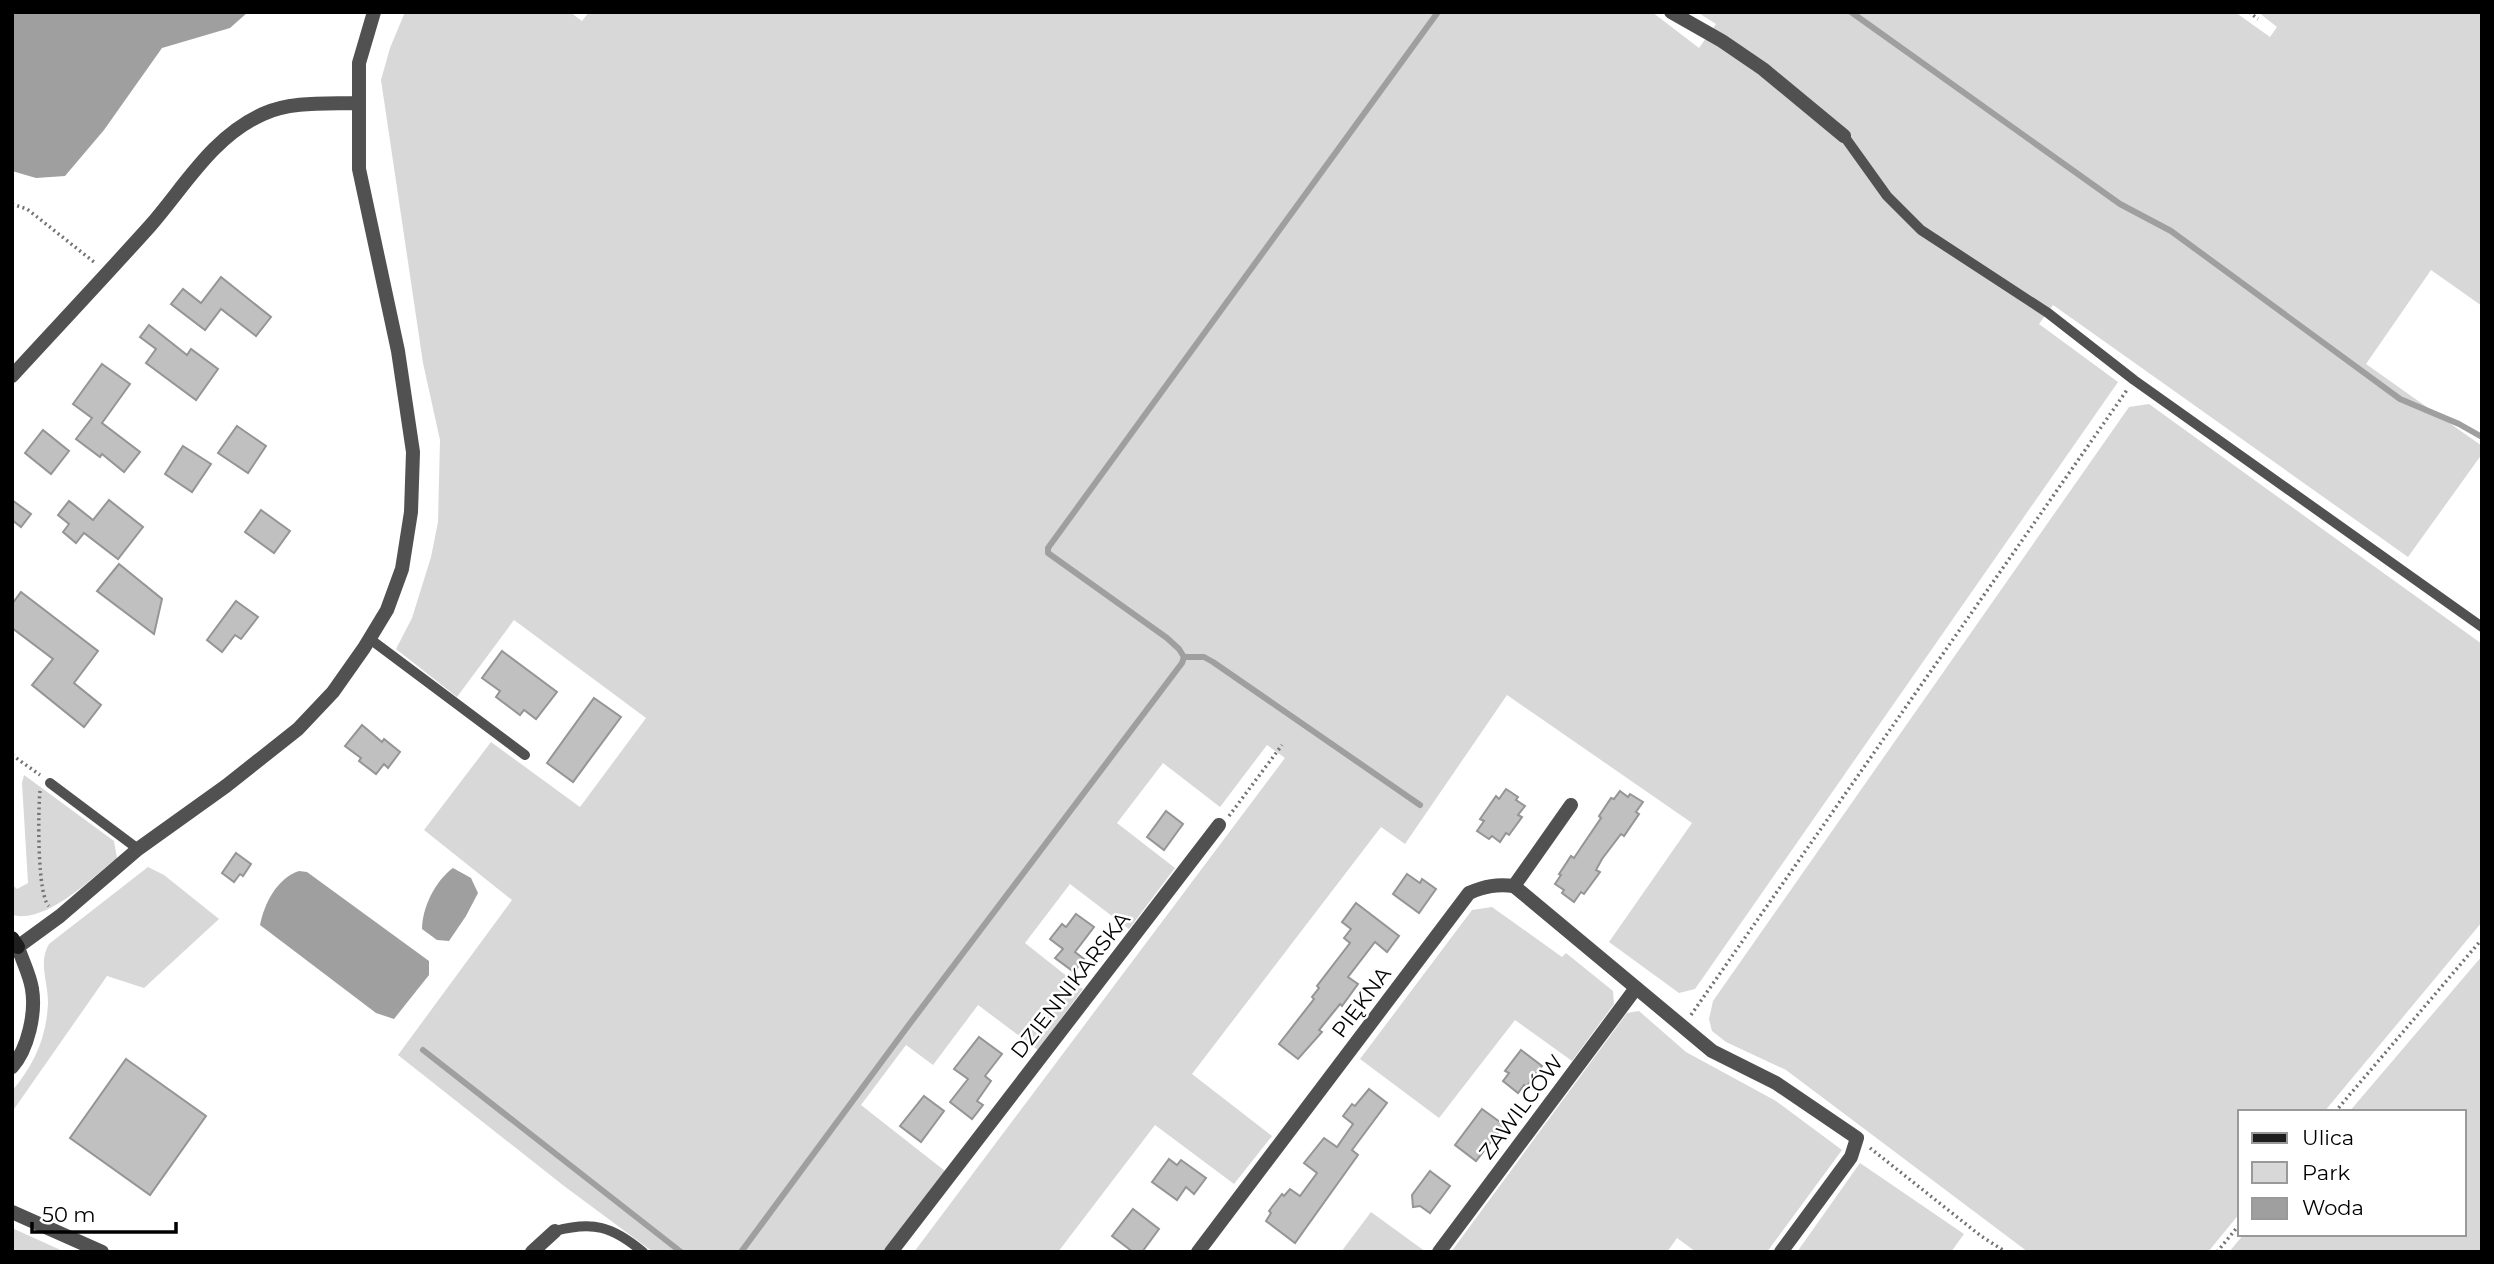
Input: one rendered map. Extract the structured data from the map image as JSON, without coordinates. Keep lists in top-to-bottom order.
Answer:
{
  "streets": {
    "street": ["DZIENNIKARSKA", "PIĘKNA", "ZAWILCÓW"]
  },
  "legend": ["Ulica", "Park", "Woda"],
  "scale_bar": "50 m"
}
